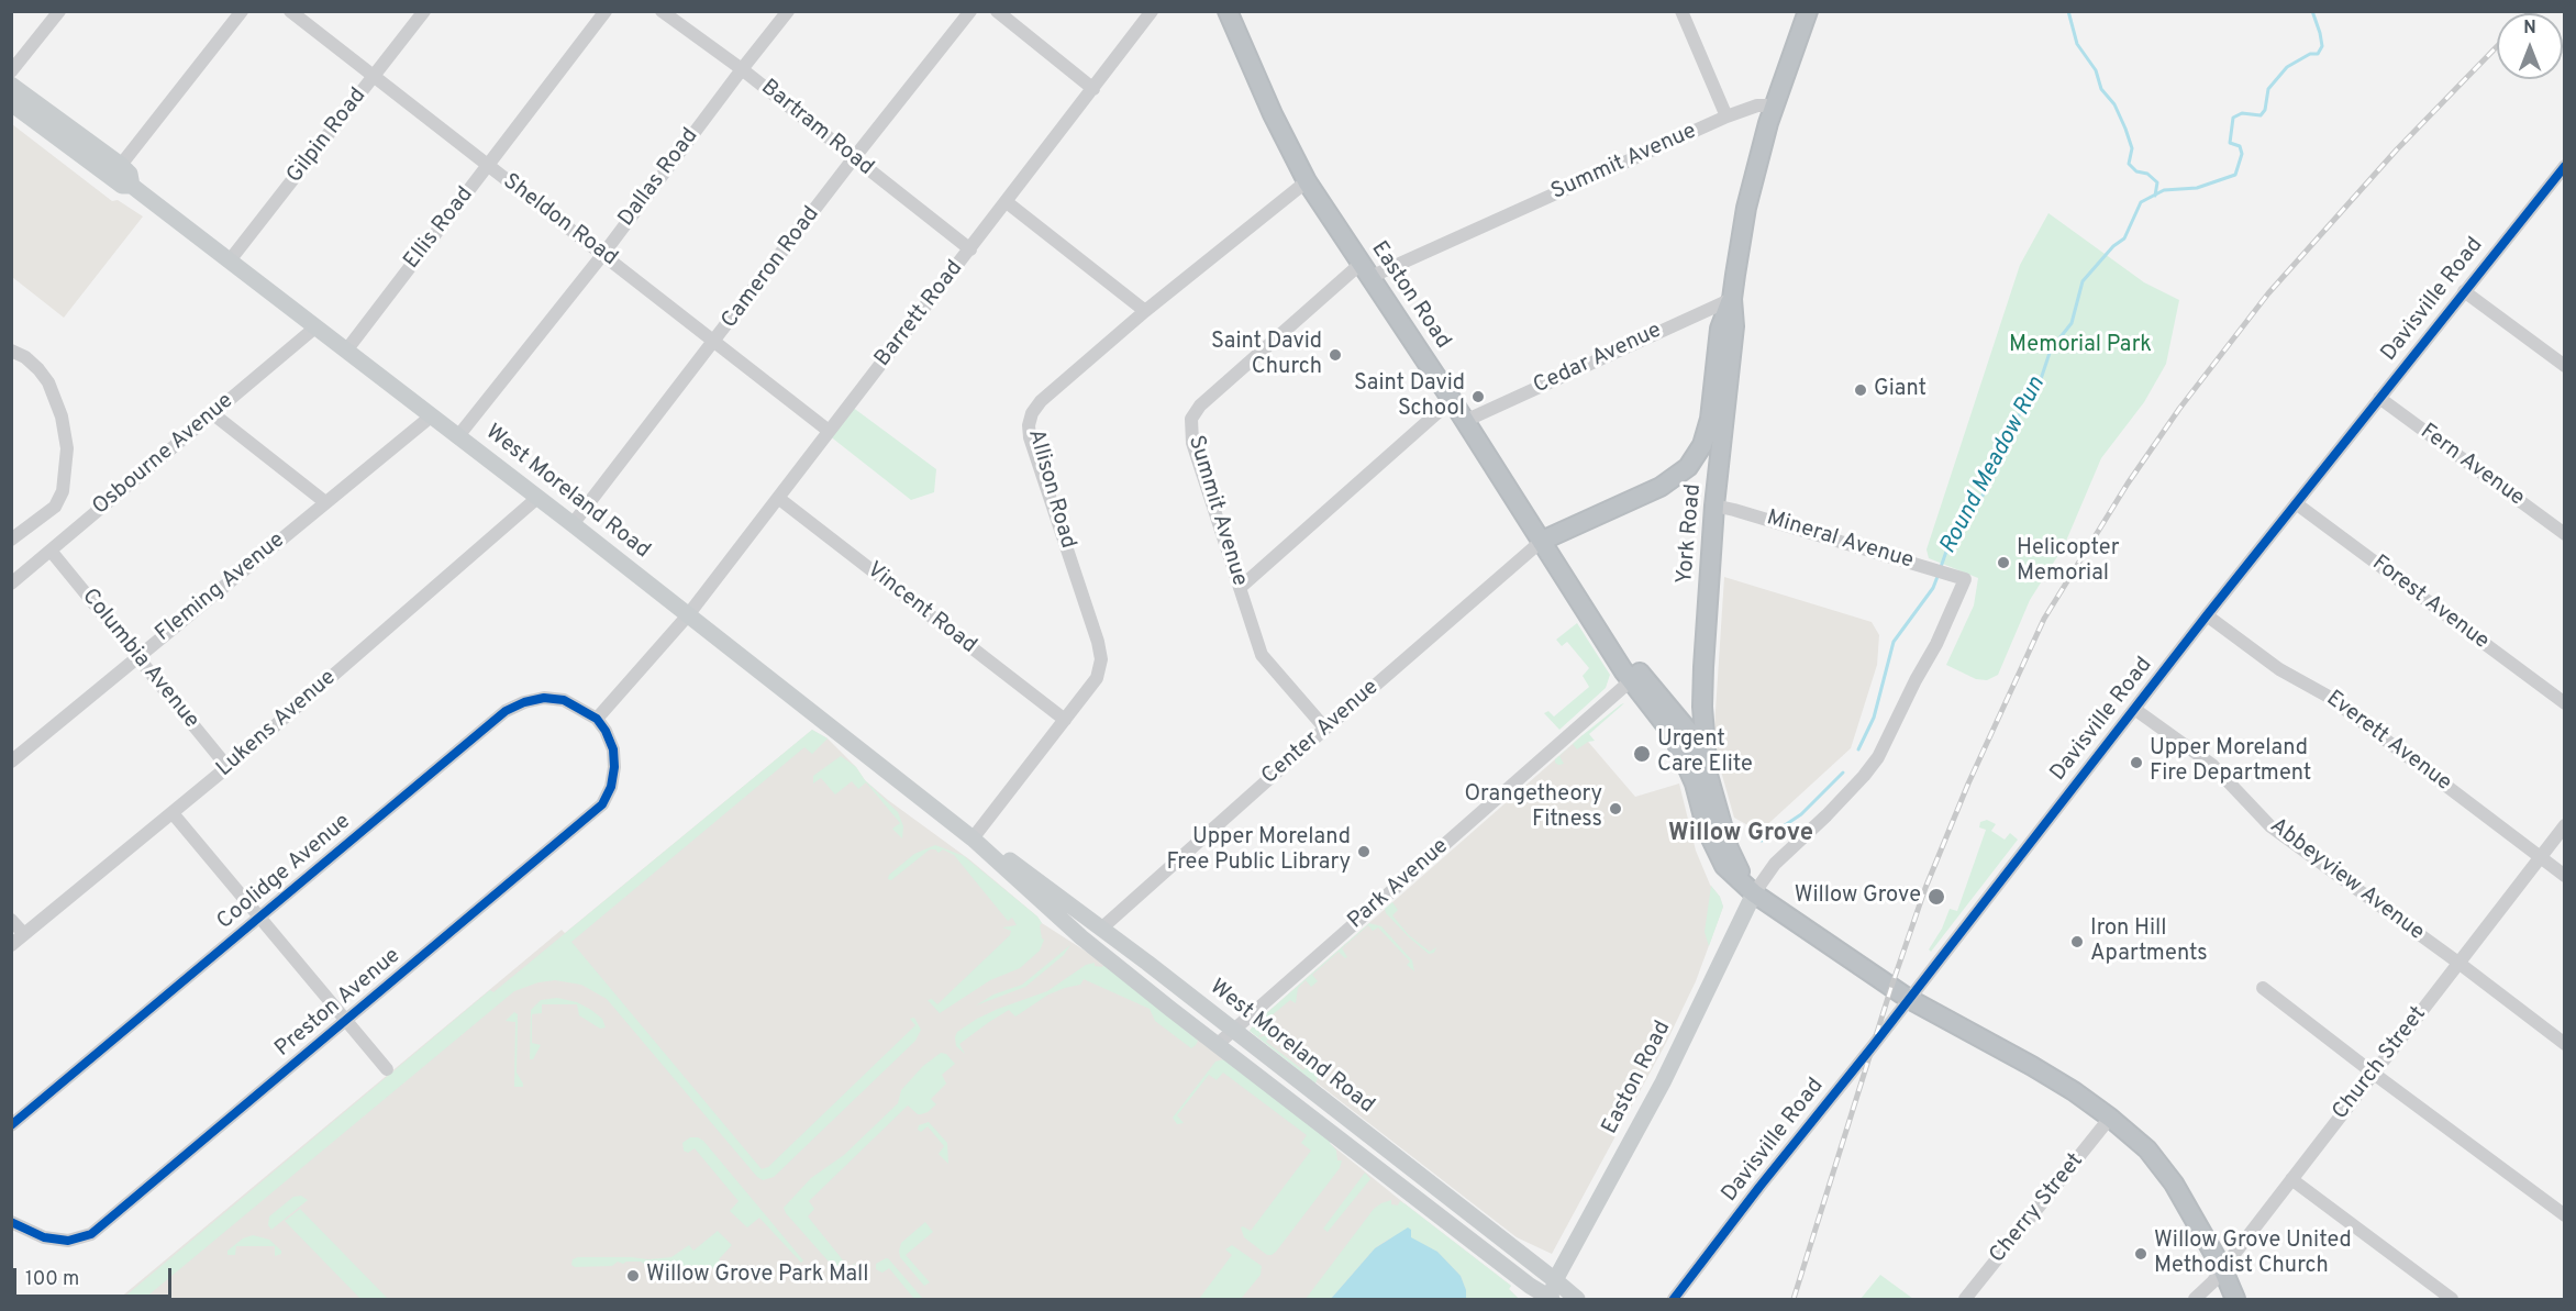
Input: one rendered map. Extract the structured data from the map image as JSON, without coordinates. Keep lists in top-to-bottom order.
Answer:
{
  "streets": {
    "highway": ["Easton Road", "York Road"],
    "main road": ["West Moreland Road"],
    "street": [
      "Bartram Road",
      "Gilpin Road",
      "Summit Avenue",
      "Dallas Road",
      "Sheldon Road",
      "Ellis Road",
      "Cameron Road",
      "Davisville Road",
      "Barrett Road",
      "Cedar Avenue",
      "Osbourne Avenue",
      "Fern Avenue",
      "Allison Road",
      "Mineral Avenue",
      "Fleming Avenue",
      "Forest Avenue",
      "Vincent Road",
      "Columbia Avenue",
      "Lukens Avenue",
      "Center Avenue",
      "Everett Avenue",
      "Coolidge Avenue",
      "Abbeyview Avenue",
      "Park Avenue",
      "Preston Avenue",
      "Church Street",
      "Cherry Street"
    ]
  },
  "crossings": [
    ["Bartram Road", "Dallas Road"],
    ["Bartram Road", "Cameron Road"],
    ["Bartram Road", "Barrett Road"],
    ["Gilpin Road", "Sheldon Road"],
    ["Gilpin Road", "West Moreland Road"],
    ["Summit Avenue", "Easton Road"],
    ["Summit Avenue", "York Road"],
    ["Summit Avenue", "Center Avenue"],
    ["Dallas Road", "Sheldon Road"],
    ["Dallas Road", "West Moreland Road"],
    ["Sheldon Road", "Ellis Road"],
    ["Sheldon Road", "Cameron Road"],
    ["Sheldon Road", "Barrett Road"],
    ["Ellis Road", "West Moreland Road"],
    ["Cameron Road", "West Moreland Road"],
    ["Easton Road", "Cedar Avenue"],
    ["Easton Road", "Allison Road"],
    ["Easton Road", "West Moreland Road"],
    ["Easton Road", "York Road"],
    ["Easton Road", "Mineral Avenue"],
    ["Easton Road", "Center Avenue"],
    ["Easton Road", "Park Avenue"],
    ["Davisville Road", "Fern Avenue"],
    ["Davisville Road", "Forest Avenue"],
    ["Davisville Road", "Everett Avenue"],
    ["Davisville Road", "Abbeyview Avenue"],
    ["Barrett Road", "West Moreland Road"],
    ["Barrett Road", "Vincent Road"],
    ["Cedar Avenue", "York Road"],
    ["Osbourne Avenue", "West Moreland Road"],
    ["Osbourne Avenue", "Columbia Avenue"],
    ["Allison Road", "West Moreland Road"],
    ["Allison Road", "Vincent Road"],
    ["West Moreland Road", "Fleming Avenue"],
    ["West Moreland Road", "Lukens Avenue"],
    ["West Moreland Road", "Center Avenue"],
    ["West Moreland Road", "Park Avenue"],
    ["York Road", "Mineral Avenue"],
    ["York Road", "Center Avenue"],
    ["Fleming Avenue", "Columbia Avenue"],
    ["Columbia Avenue", "Lukens Avenue"],
    ["Everett Avenue", "Church Street"],
    ["Coolidge Avenue", "Preston Avenue"],
    ["Abbeyview Avenue", "Church Street"]
  ],
  "districts": ["Willow Grove"],
  "water": ["Round Meadow Run"],
  "parks": ["Memorial Park"],
  "places": [
    "Saint David Church",
    "Giant",
    "Saint David School",
    "Helicopter Memorial",
    "Urgent Care Elite",
    "Upper Moreland Fire Department",
    "Orangetheory Fitness",
    "Upper Moreland Free Public Library",
    "Willow Grove",
    "Iron Hill Apartments",
    "Willow Grove United Methodist Church",
    "Willow Grove Park Mall"
  ],
  "scale_bar": "100 m",
  "north": "top"
}
